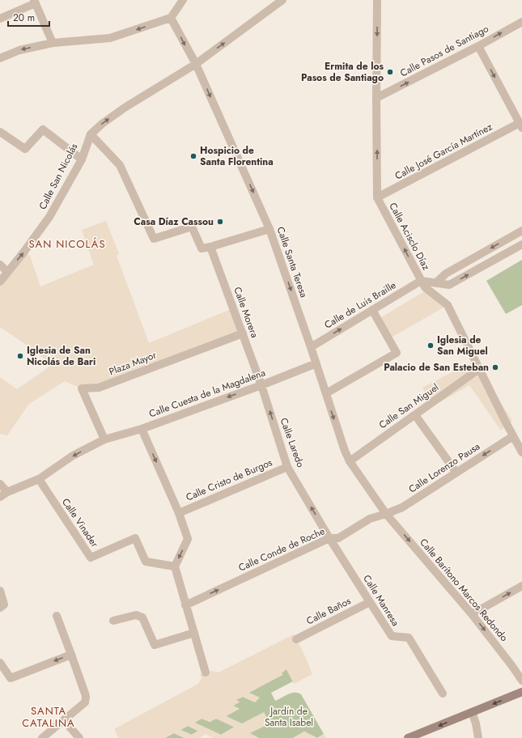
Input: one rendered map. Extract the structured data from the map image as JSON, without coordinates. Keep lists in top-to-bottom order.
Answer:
{
  "streets": {
    "street": [
      "Calle Pasos de Santiago",
      "Calle José García Martínez",
      "Calle San Nicolás",
      "Calle Acisclo Díaz",
      "Calle Santa Teresa",
      "Calle de Luis Braille",
      "Calle Morera",
      "Plaza Mayor",
      "Calle Cuesta de la Magdalena",
      "Calle San Miguel",
      "Calle Laredo",
      "Calle Lorenzo Pausa",
      "Calle Cristo de Burgos",
      "Calle Vinader",
      "Calle Conde de Roche",
      "Calle Barítono Marcos Redondo",
      "Calle Manresa",
      "Calle Baños"
    ]
  },
  "crossings": [
    ["Calle Pasos de Santiago", "Calle Acisclo Díaz"],
    ["Calle José García Martínez", "Calle Acisclo Díaz"],
    ["Calle San Nicolás", "Calle Santa Teresa"],
    ["Calle Acisclo Díaz", "Calle de Luis Braille"],
    ["Calle Acisclo Díaz", "Calle San Miguel"],
    ["Calle Acisclo Díaz", "Calle Lorenzo Pausa"],
    ["Calle Santa Teresa", "Calle de Luis Braille"],
    ["Calle Santa Teresa", "Calle Cuesta de la Magdalena"],
    ["Calle Santa Teresa", "Calle San Miguel"],
    ["Calle Santa Teresa", "Calle Lorenzo Pausa"],
    ["Calle Santa Teresa", "Calle Conde de Roche"],
    ["Calle Santa Teresa", "Calle Barítono Marcos Redondo"],
    ["Calle Morera", "Plaza Mayor"],
    ["Calle Morera", "Calle Cuesta de la Magdalena"],
    ["Calle Morera", "Calle Laredo"],
    ["Plaza Mayor", "Calle Cuesta de la Magdalena"],
    ["Calle Cuesta de la Magdalena", "Calle Laredo"],
    ["Calle Cuesta de la Magdalena", "Calle Vinader"],
    ["Calle Laredo", "Calle Cristo de Burgos"],
    ["Calle Laredo", "Calle Conde de Roche"],
    ["Calle Laredo", "Calle Manresa"],
    ["Calle Lorenzo Pausa", "Calle Conde de Roche"],
    ["Calle Lorenzo Pausa", "Calle Barítono Marcos Redondo"],
    ["Calle Conde de Roche", "Calle Barítono Marcos Redondo"],
    ["Calle Conde de Roche", "Calle Manresa"],
    ["Calle Manresa", "Calle Baños"]
  ],
  "one_way": [
    "Calle Pasos de Santiago",
    "Calle San Nicolás",
    "Calle Santa Teresa",
    "Calle de Luis Braille",
    "Calle Cuesta de la Magdalena",
    "Calle Laredo",
    "Calle Lorenzo Pausa",
    "Calle Conde de Roche",
    "Calle Barítono Marcos Redondo"
  ],
  "districts": ["SAN NICOLÁS", "SANTA CATALINA"],
  "parks": ["Jardín de Santa Isabel"],
  "places": [
    "Ermita de los Pasos de Santiago",
    "Hospicio de Santa Florentina",
    "Casa Díaz Cassou",
    "Iglesia de San Miguel",
    "Iglesia de San Nicolás de Bari",
    "Palacio de San Esteban"
  ],
  "scale_bar": "20 m"
}
